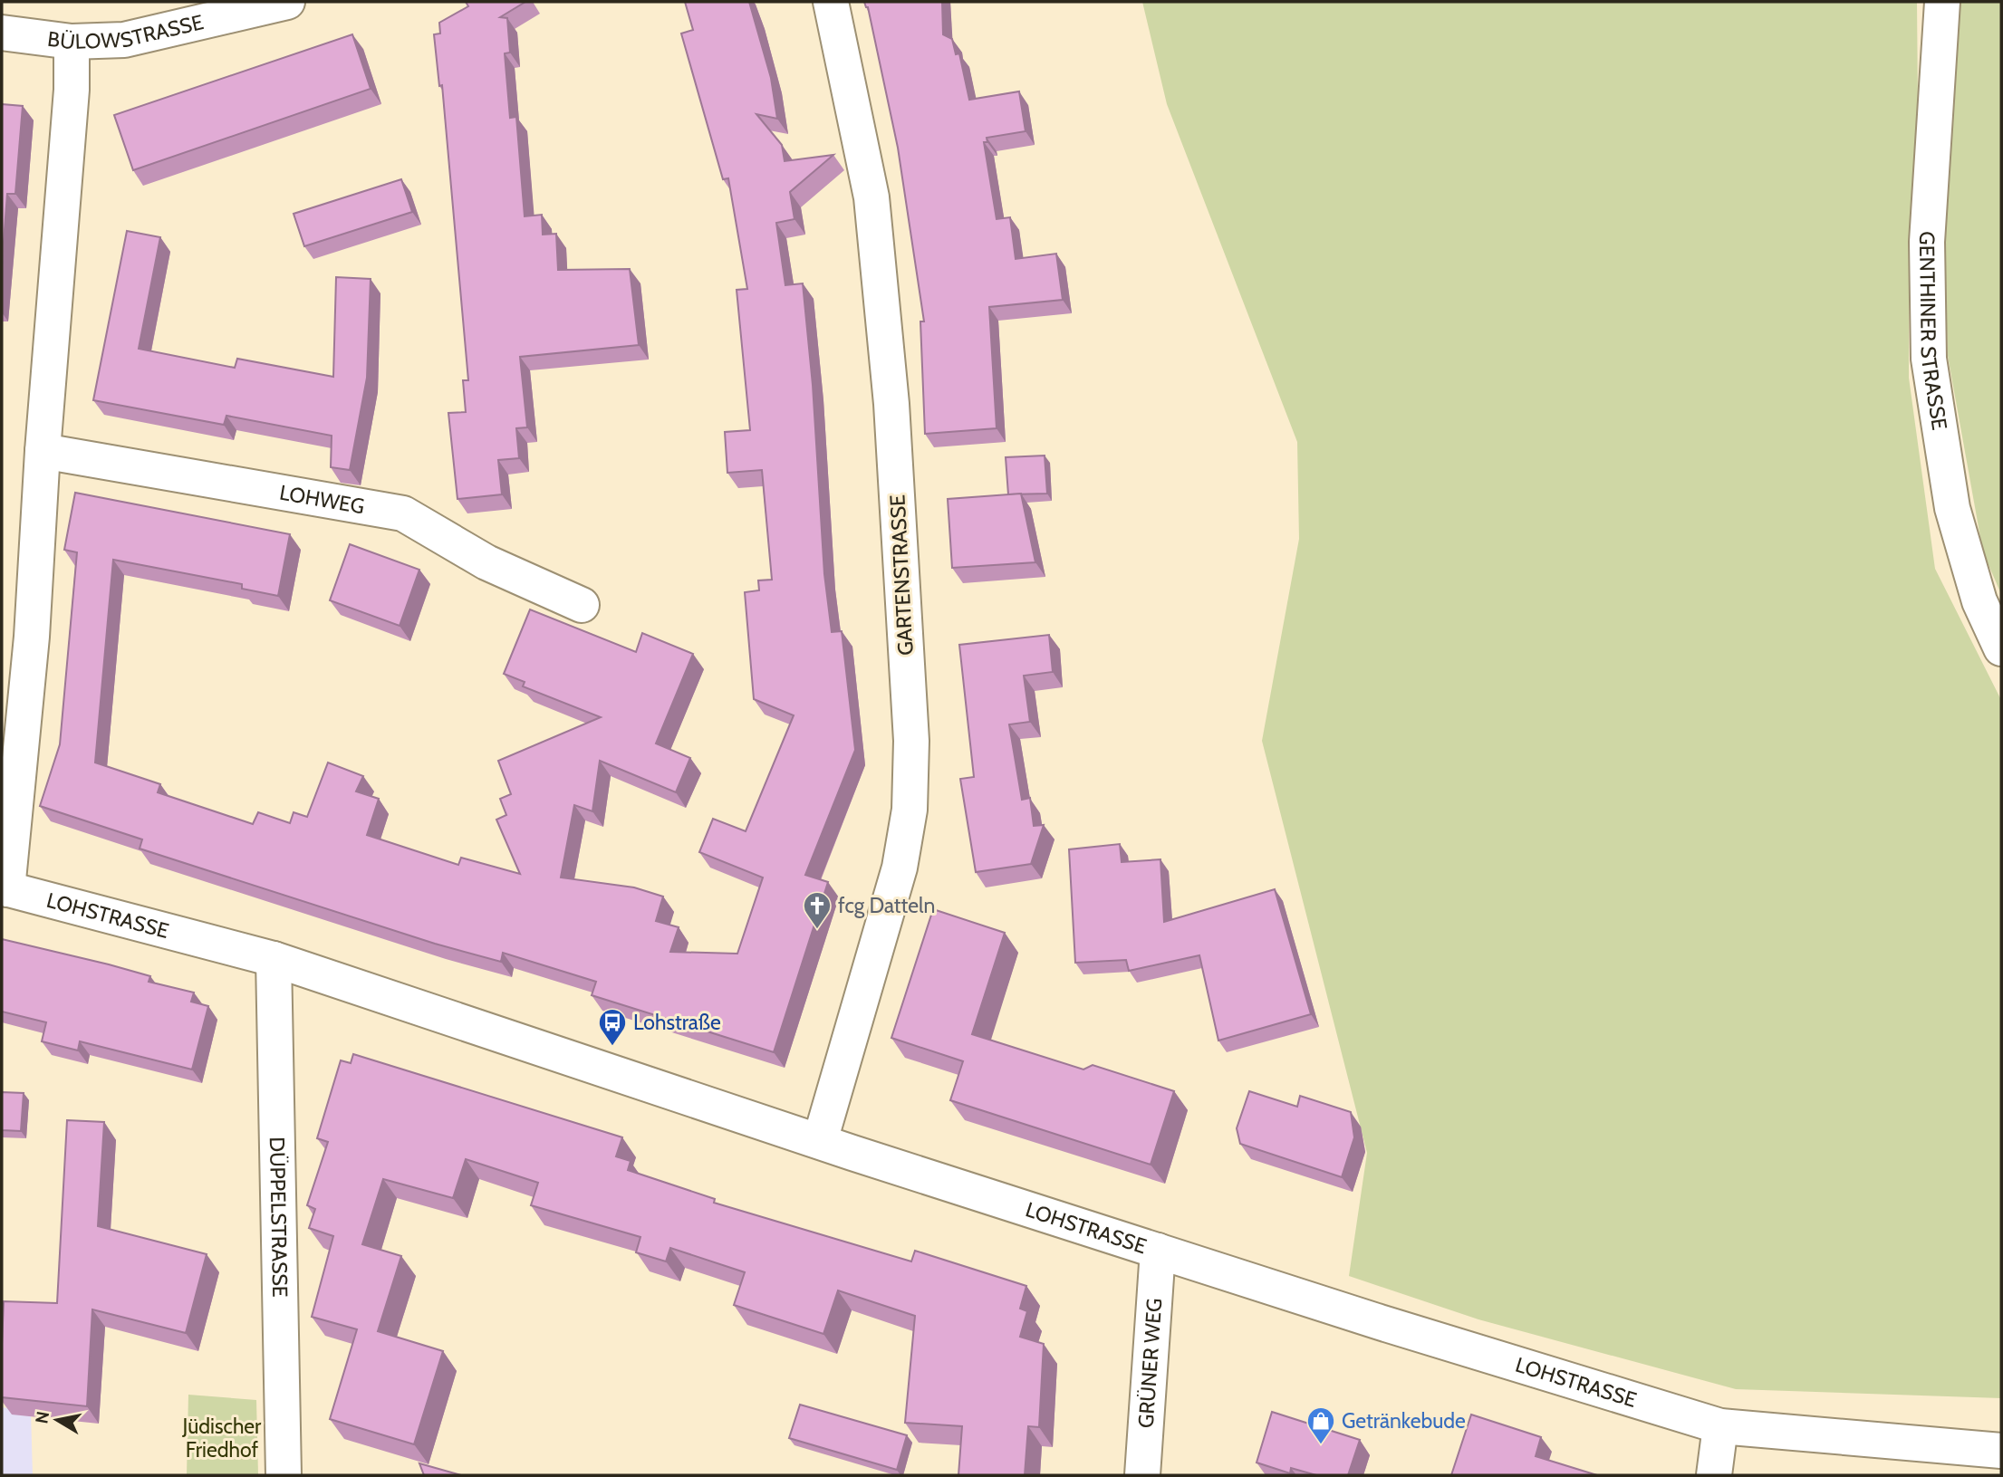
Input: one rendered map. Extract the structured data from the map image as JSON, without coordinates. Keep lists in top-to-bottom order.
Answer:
{
  "streets": {
    "street": [
      "BÜLOWSTRASSE",
      "GENTHINER STRASSE",
      "LOHWEG",
      "GARTENSTRASSE",
      "LOHSTRASSE",
      "DÜPPELSTRASSE",
      "GRÜNER WEG"
    ]
  },
  "crossings": [
    ["GARTENSTRASSE", "LOHSTRASSE"],
    ["LOHSTRASSE", "DÜPPELSTRASSE"],
    ["LOHSTRASSE", "GRÜNER WEG"]
  ],
  "parks": ["Jüdischer Friedhof"],
  "places": {
    "church": ["fcg Datteln"],
    "bus stop": ["Lohstraße"],
    "shop": ["Getränkebude"]
  },
  "north": "left"
}
